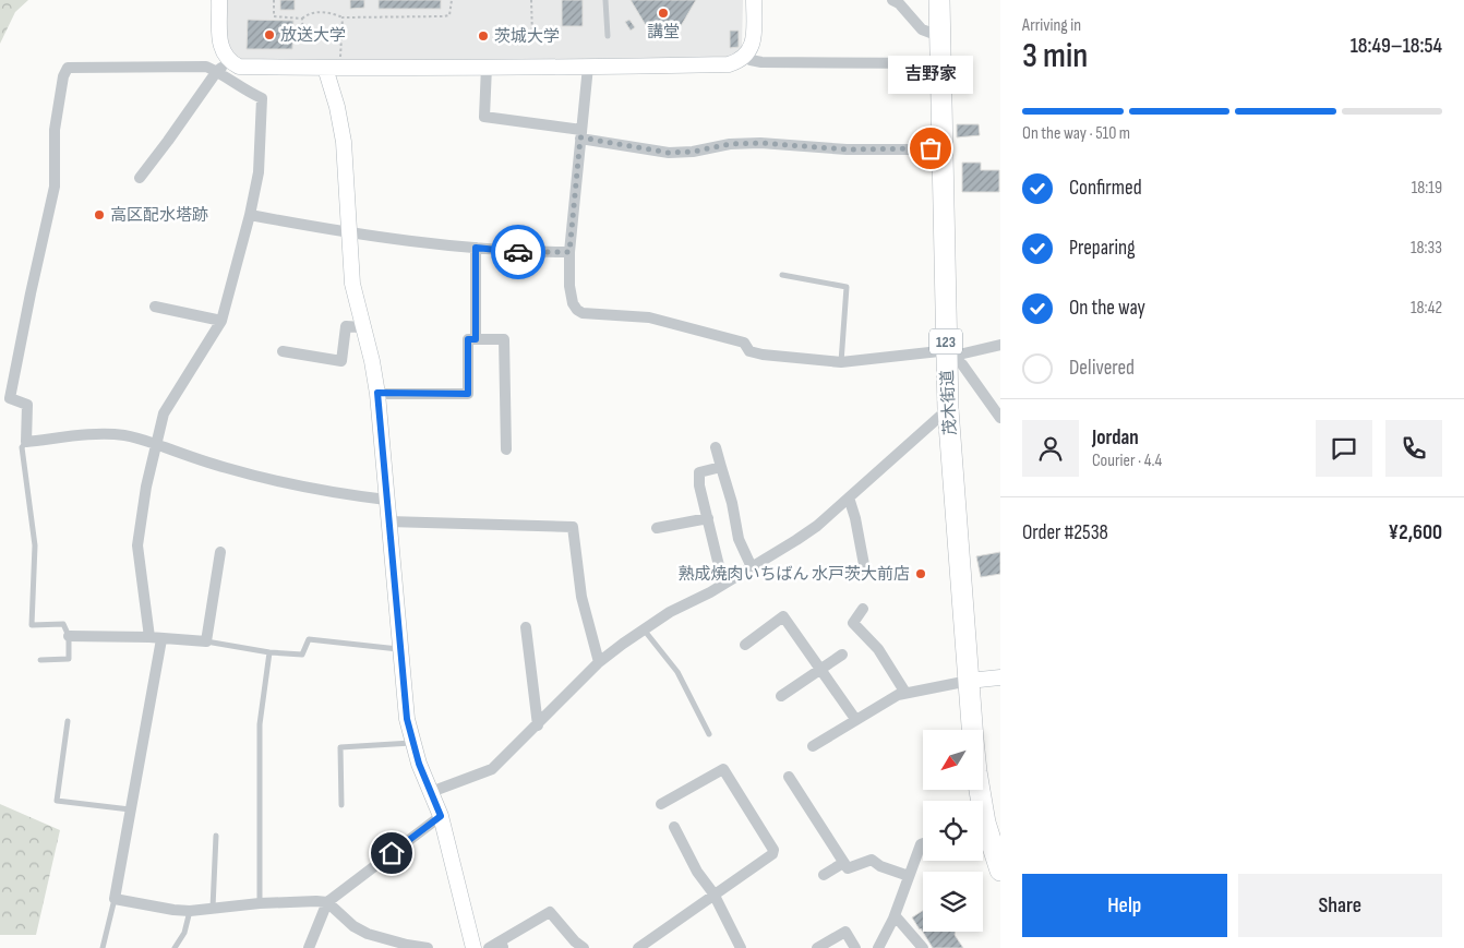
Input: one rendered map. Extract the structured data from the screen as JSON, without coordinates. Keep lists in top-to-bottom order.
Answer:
{
  "streets": {
    "highway": ["123", "茂木街道"]
  },
  "places": [
    "講堂",
    "放送大学",
    "茨城大学",
    "吉野家",
    "高区配水塔跡",
    "熟成焼肉いちばん 水戸茨大前店"
  ],
  "north": "bottom left",
  "page": {
    "heading": ["3 min", "Arriving in", "18:49–18:54"],
    "panel": [
      "Jordan",
      "Courier · 4.4",
      "Order #2538",
      "¥2,600"
    ],
    "bubble": "吉野家",
    "bar": "On the way · 510 m",
    "list": [
      ["Confirmed", "18:19"],
      ["Preparing", "18:33"],
      ["On the way", "18:42"],
      "Delivered"
    ],
    "buttons": ["Help", "Share"]
  }
}
